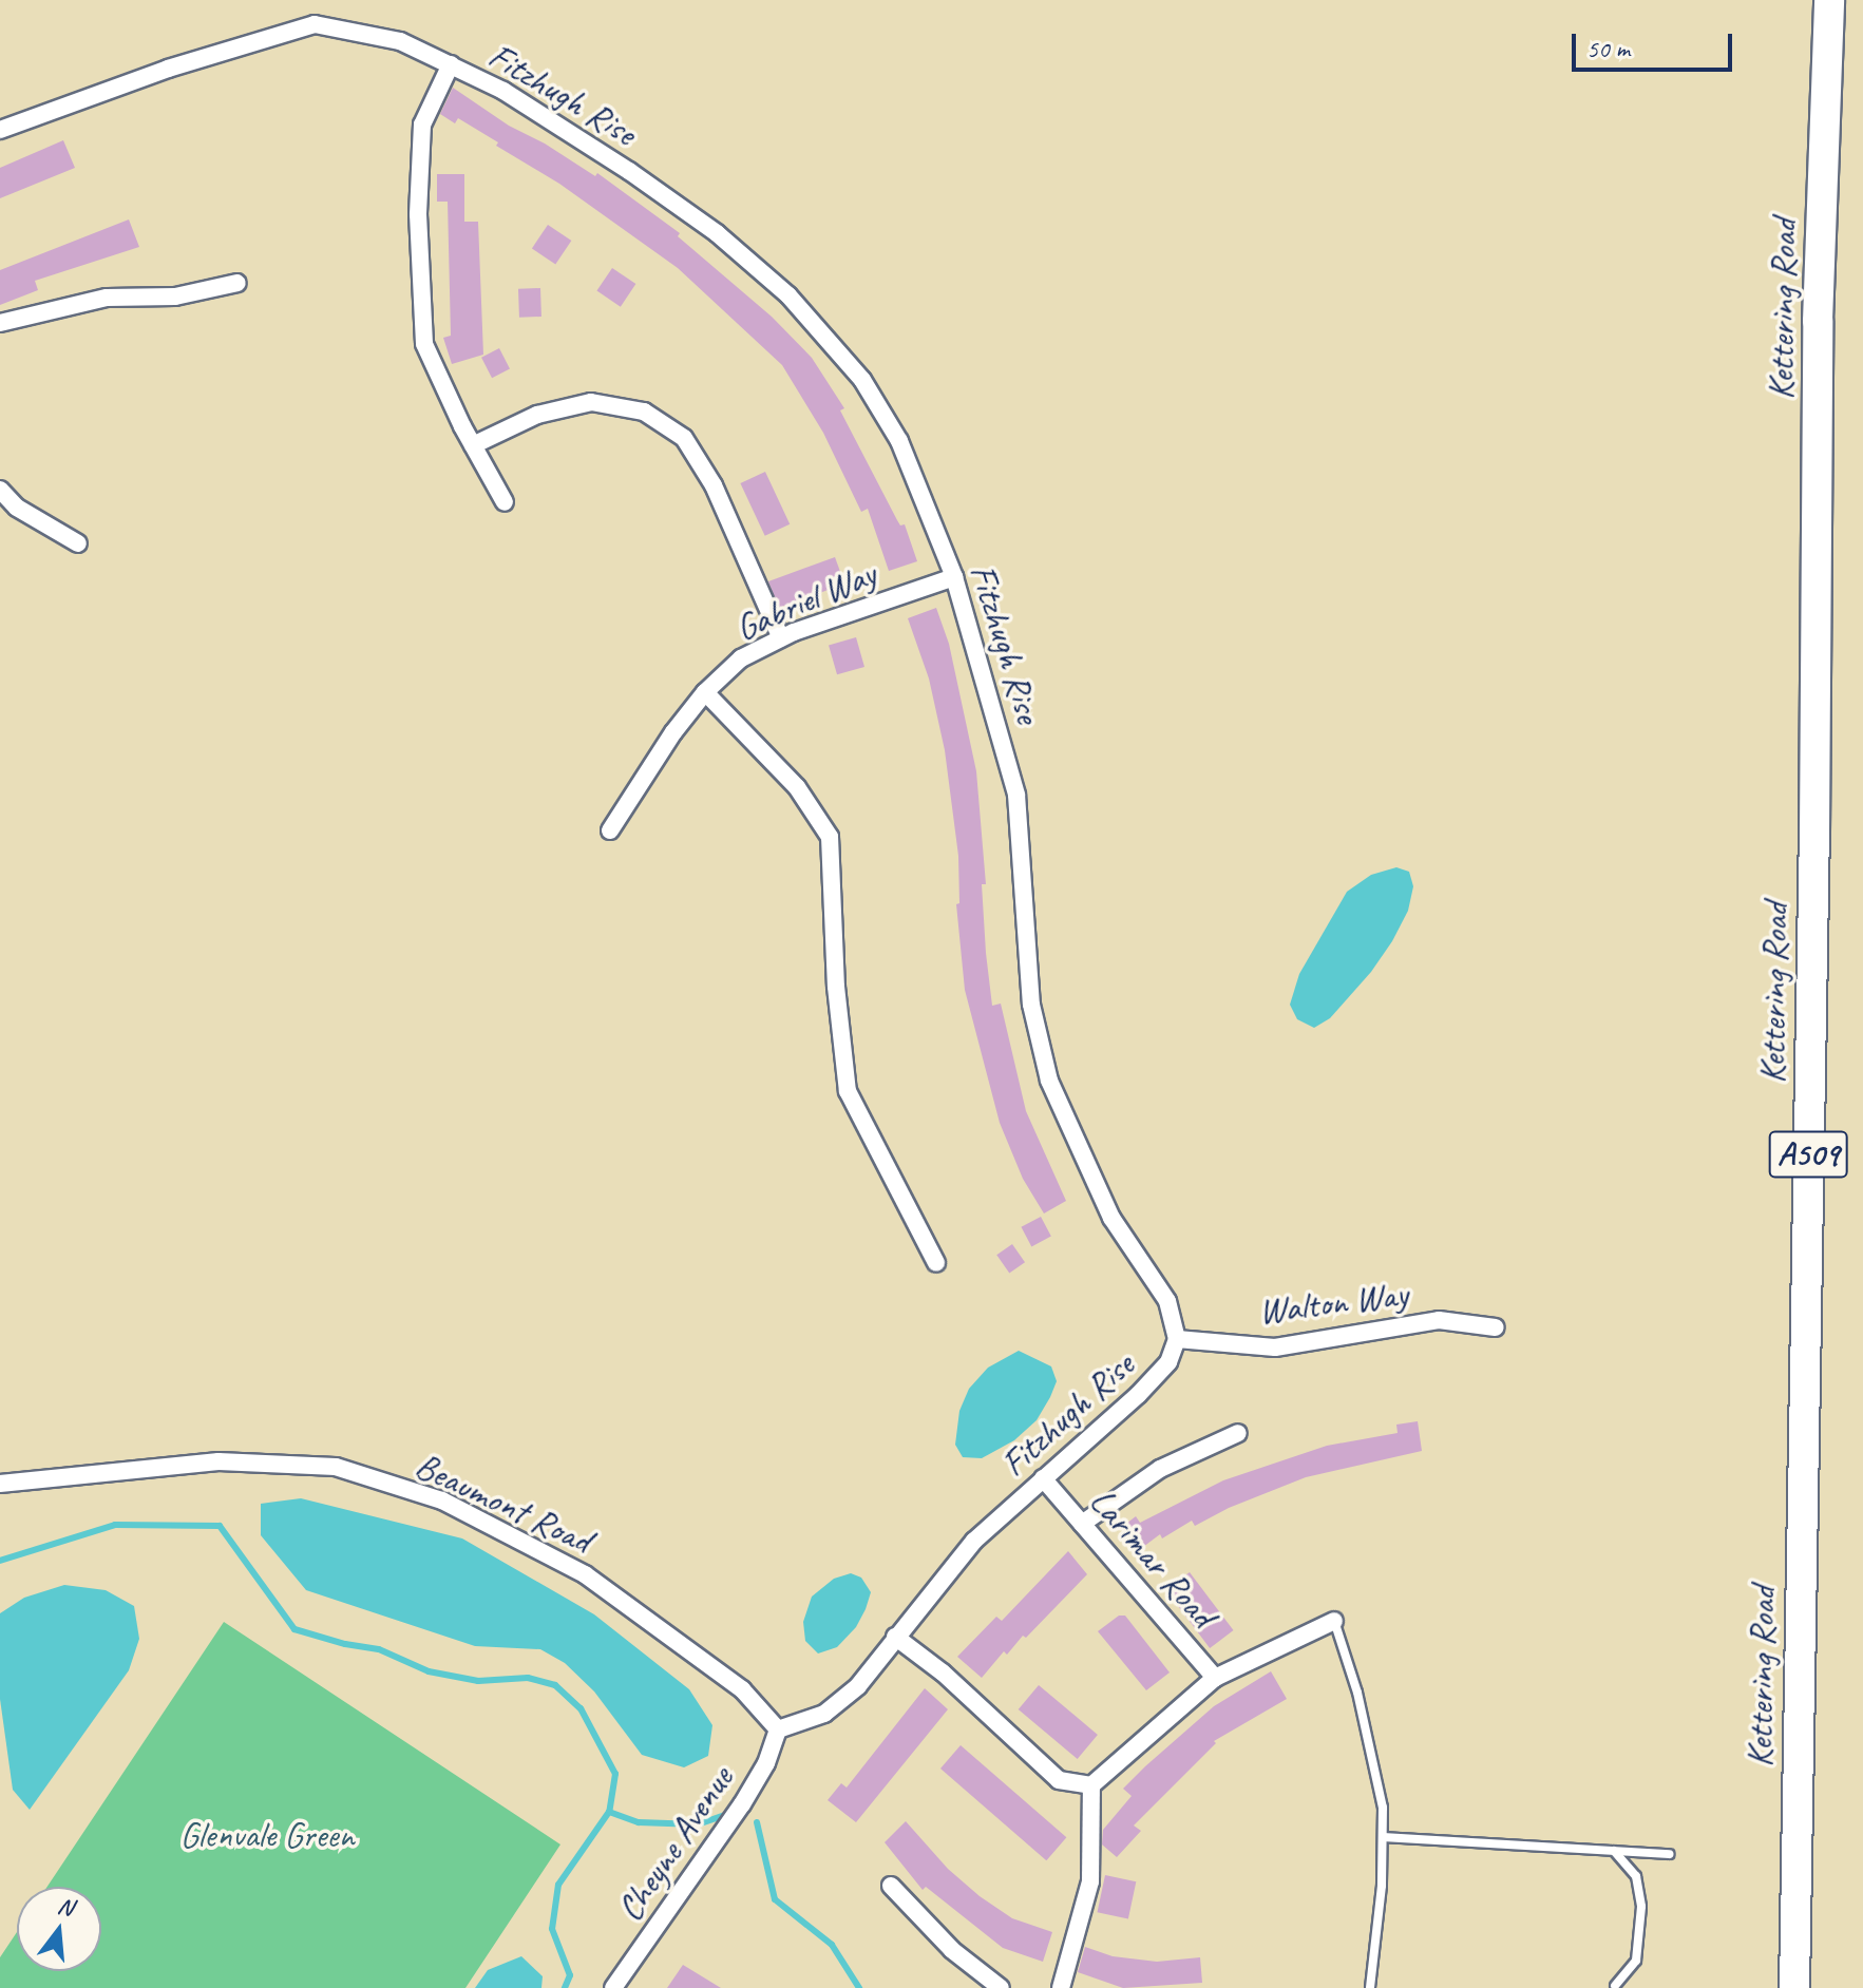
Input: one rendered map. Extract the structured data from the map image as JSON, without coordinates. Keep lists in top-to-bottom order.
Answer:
{
  "streets": {
    "highway": ["Kettering Road", "A509"],
    "street": [
      "Fitzhugh Rise",
      "Gabriel Way",
      "Walton Way",
      "Beaumont Road",
      "Larimar Road",
      "Cheyne Avenue"
    ]
  },
  "crossings": [
    ["Fitzhugh Rise", "Gabriel Way"],
    ["Fitzhugh Rise", "Walton Way"],
    ["Fitzhugh Rise", "Beaumont Road"],
    ["Fitzhugh Rise", "Larimar Road"],
    ["Fitzhugh Rise", "Cheyne Avenue"],
    ["Beaumont Road", "Cheyne Avenue"]
  ],
  "parks": ["Glenvale Green"],
  "scale_bar": "50 m",
  "north": "top"
}
